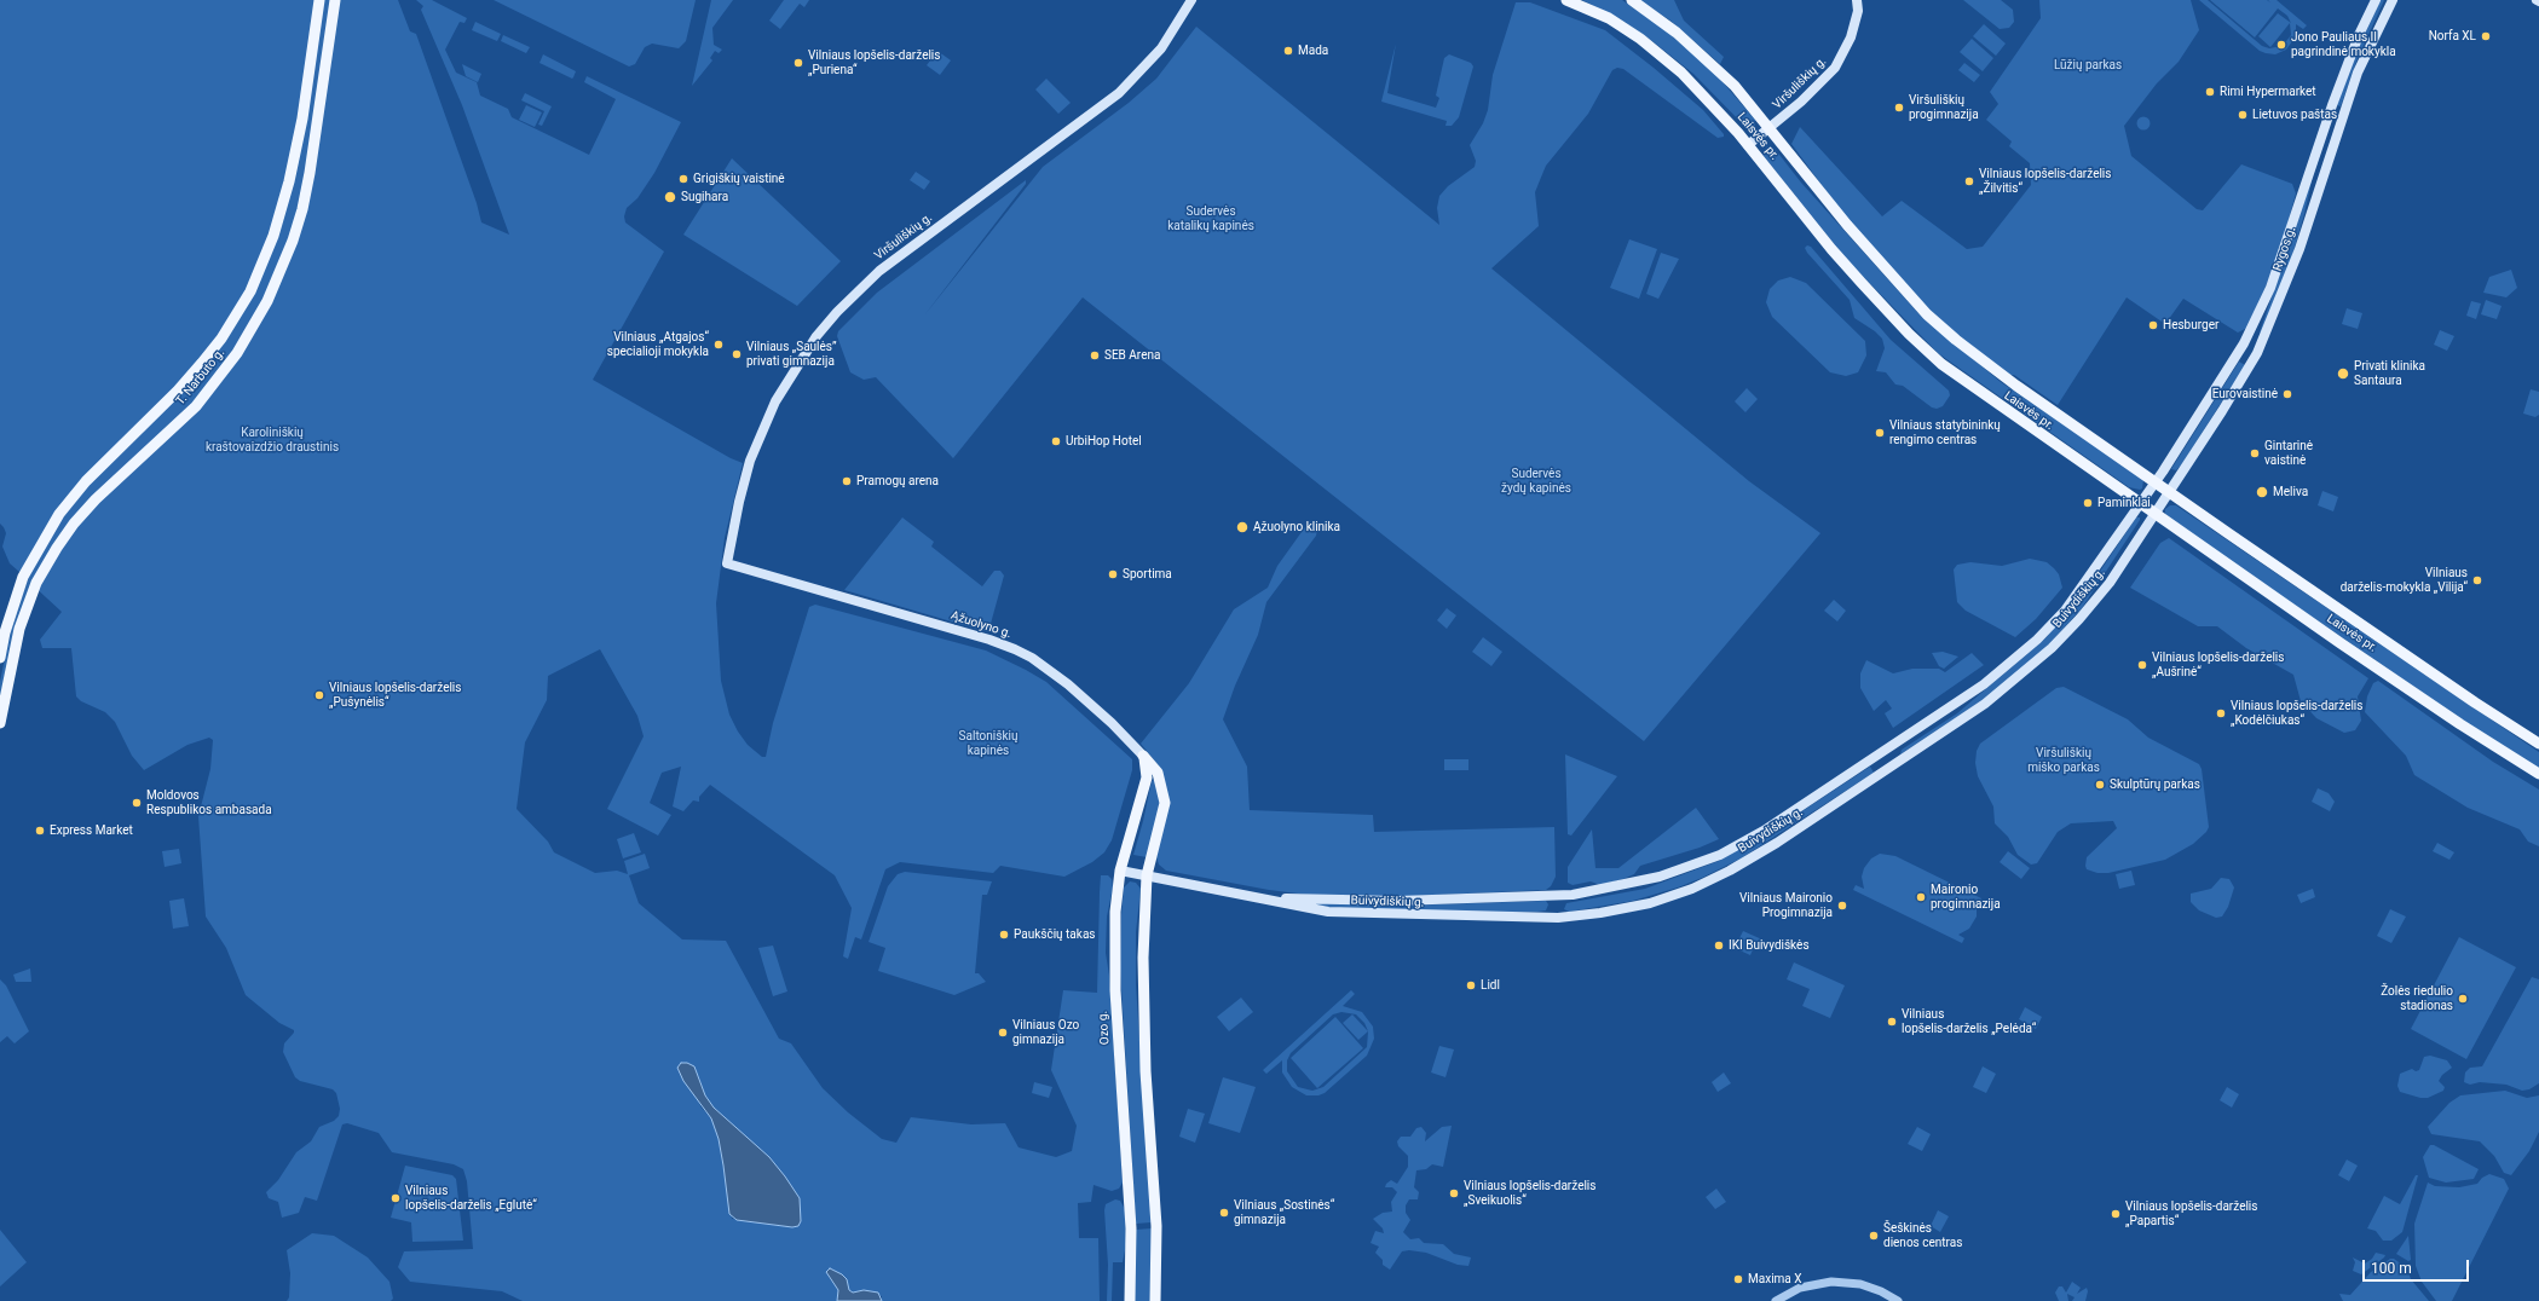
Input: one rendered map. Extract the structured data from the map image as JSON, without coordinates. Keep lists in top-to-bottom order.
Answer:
{
  "streets": {
    "main road": [
      "Viršuliškių g.",
      "Laisvės pr.",
      "Rygos g.",
      "T. Narbuto g.",
      "Buivydiškių g.",
      "Ąžuolyno g.",
      "Ozo g."
    ]
  },
  "crossings": [
    ["Viršuliškių g.", "Laisvės pr."],
    ["Viršuliškių g.", "Ąžuolyno g."],
    ["Laisvės pr.", "Rygos g."],
    ["Laisvės pr.", "Buivydiškių g."],
    ["Rygos g.", "Buivydiškių g."],
    ["Buivydiškių g.", "Ąžuolyno g."],
    ["Buivydiškių g.", "Ozo g."],
    ["Ąžuolyno g.", "Ozo g."]
  ],
  "parks": [
    "Lūžių parkas",
    "Sudervės katalikų kapinės",
    "Karoliniškių kraštovaizdžio draustinis",
    "Sudervės žydų kapinės",
    "Saltoniškių kapinės",
    "Viršuliškių miško parkas"
  ],
  "places": [
    "Norfa XL",
    "Jono Pauliaus II pagrindinė mokykla",
    "Mada",
    "Vilniaus lopšelis-darželis „Puriena“",
    "Rimi Hypermarket",
    "Viršuliškių progimnazija",
    "Lietuvos paštas",
    "Grigiškių vaistinė",
    "Vilniaus lopšelis-darželis „Žilvitis“",
    "Sugihara",
    "Hesburger",
    "Vilniaus „Atgajos“ specialioji mokykla",
    "Vilniaus „Saulės” privati gimnazija",
    "SEB Arena",
    "Privati klinika Santaura",
    "Eurovaistinė",
    "Vilniaus statybininkų rengimo centras",
    "UrbiHop Hotel",
    "Gintarinė vaistinė",
    "Pramogų arena",
    "Meliva",
    "Paminklai",
    "Ąžuolyno klinika",
    "Sportima",
    "Vilniaus darželis-mokykla „Vilija“",
    "Vilniaus lopšelis-darželis „Aušrinė“",
    "Vilniaus lopšelis-darželis „Pušynėlis“",
    "Vilniaus lopšelis-darželis „Kodėlčiukas“",
    "Skulptūrų parkas",
    "Moldovos Respublikos ambasada",
    "Express Market",
    "Maironio progimnazija",
    "Vilniaus Maironio Progimnazija",
    "Paukščių takas",
    "IKI Buivydiškės",
    "Lidl",
    "Žolės riedulio stadionas",
    "Vilniaus lopšelis-darželis „Pelėda“",
    "Vilniaus Ozo gimnazija",
    "Vilniaus lopšelis-darželis „Sveikuolis“",
    "Vilniaus lopšelis-darželis „Eglutė“",
    "Vilniaus „Sostinės“ gimnazija",
    "Vilniaus lopšelis-darželis „Papartis“",
    "Šeškinės dienos centras",
    "Maxima X"
  ],
  "scale_bar": "100 m"
}
